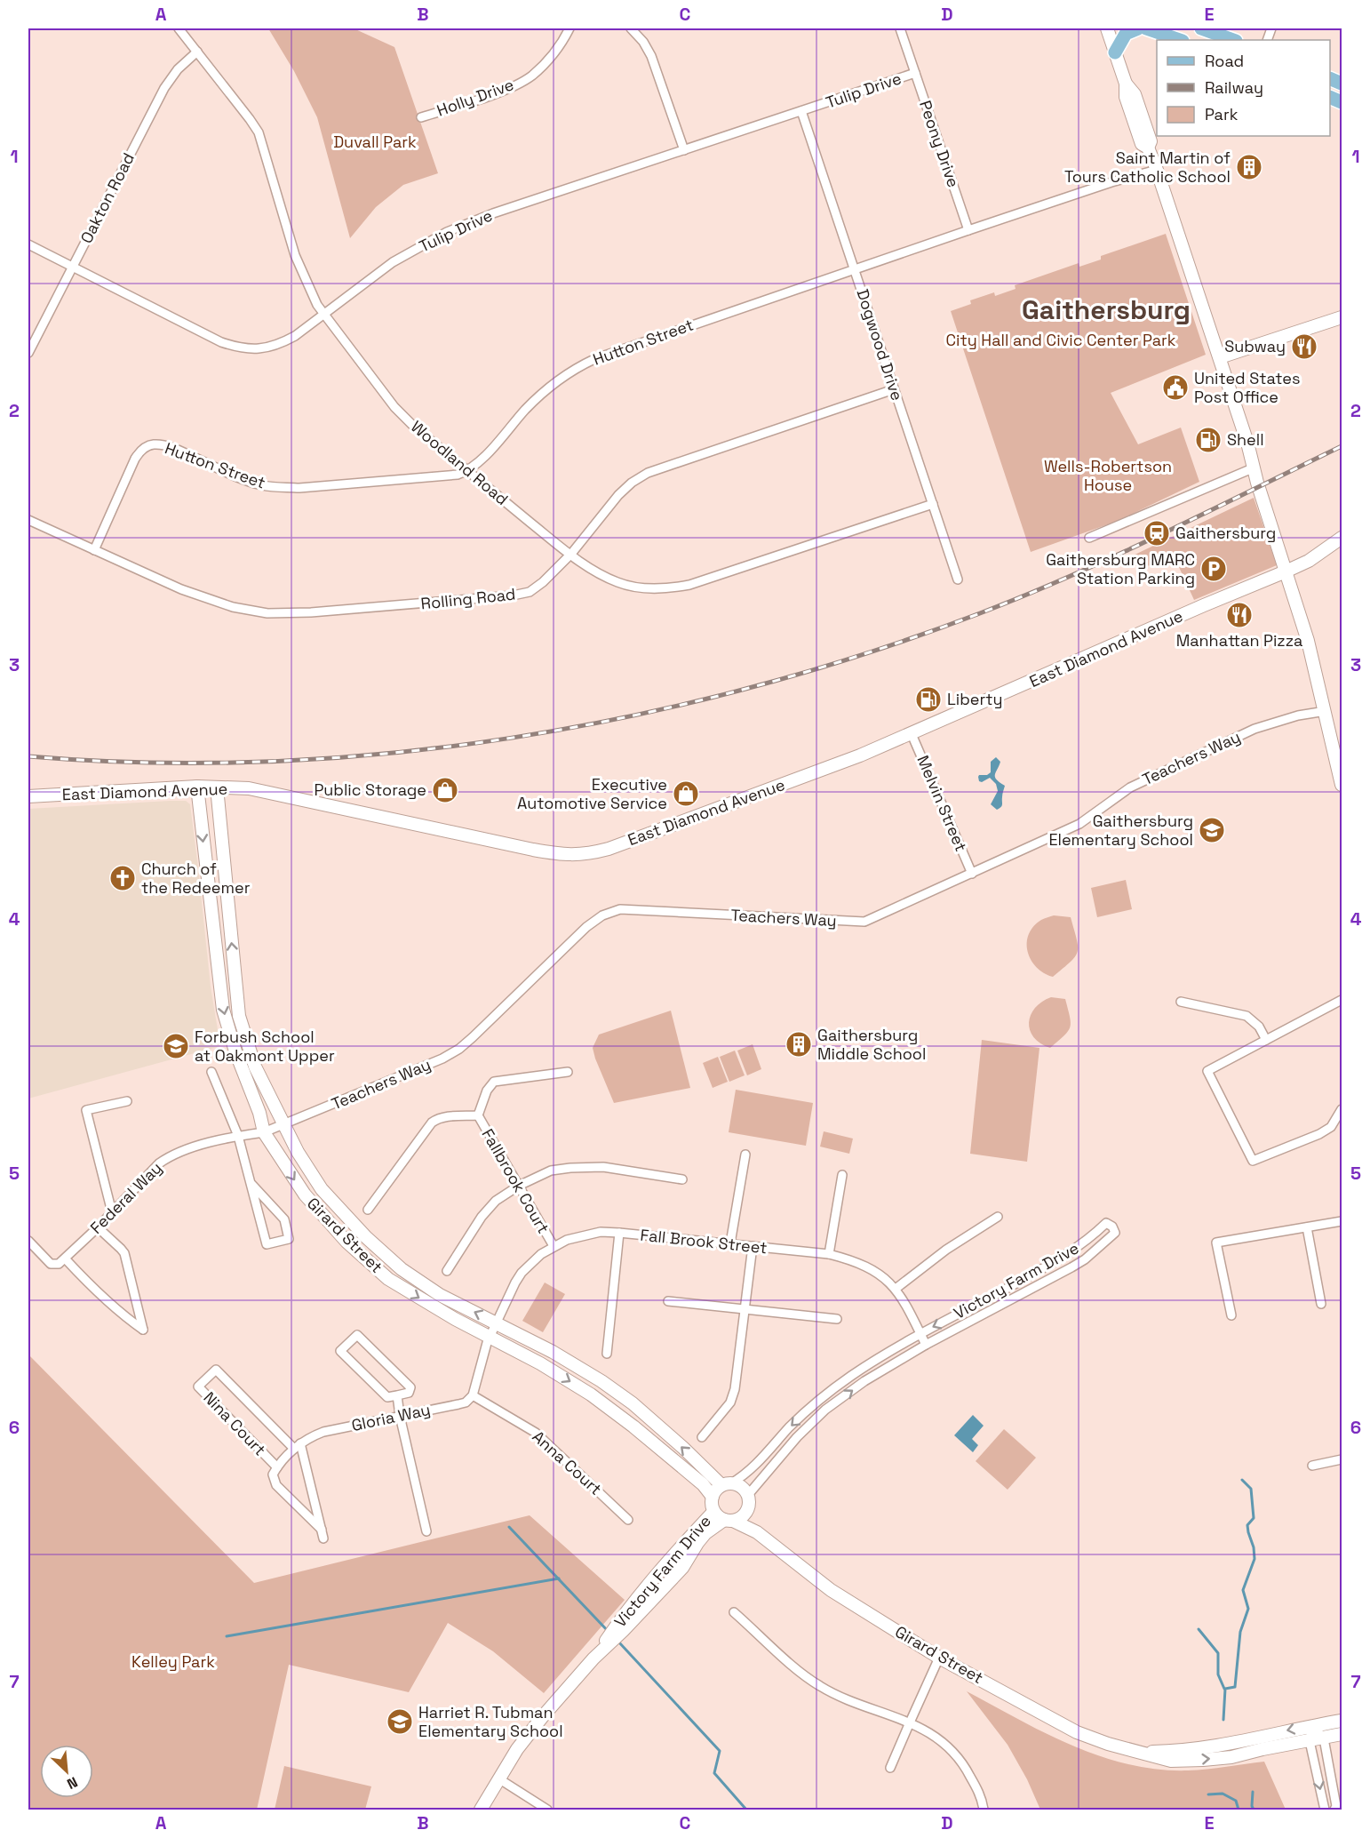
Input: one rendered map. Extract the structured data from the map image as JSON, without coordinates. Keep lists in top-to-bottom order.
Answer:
{
  "streets": {
    "street": [
      "Tulip Drive",
      "Holly Drive",
      "Peony Drive",
      "Oakton Road",
      "Hutton Street",
      "Dogwood Drive",
      "Woodland Road",
      "Rolling Road",
      "East Diamond Avenue",
      "Teachers Way",
      "Melvin Street",
      "Fallbrook Court",
      "Federal Way",
      "Girard Street",
      "Fall Brook Street",
      "Victory Farm Drive",
      "Gloria Way",
      "Nina Court",
      "Anna Court"
    ]
  },
  "crossings": [
    ["Tulip Drive", "Peony Drive"],
    ["Tulip Drive", "Oakton Road"],
    ["Tulip Drive", "Dogwood Drive"],
    ["Tulip Drive", "Woodland Road"],
    ["Peony Drive", "Hutton Street"],
    ["Oakton Road", "Woodland Road"],
    ["Hutton Street", "Dogwood Drive"],
    ["Hutton Street", "Woodland Road"],
    ["Hutton Street", "Rolling Road"],
    ["Dogwood Drive", "Woodland Road"],
    ["Dogwood Drive", "Rolling Road"],
    ["Woodland Road", "Rolling Road"],
    ["East Diamond Avenue", "Melvin Street"],
    ["East Diamond Avenue", "Girard Street"],
    ["Teachers Way", "Melvin Street"],
    ["Teachers Way", "Federal Way"],
    ["Teachers Way", "Girard Street"],
    ["Fallbrook Court", "Fall Brook Street"],
    ["Federal Way", "Girard Street"],
    ["Girard Street", "Fall Brook Street"],
    ["Girard Street", "Victory Farm Drive"],
    ["Fall Brook Street", "Victory Farm Drive"],
    ["Gloria Way", "Nina Court"],
    ["Gloria Way", "Anna Court"]
  ],
  "districts": ["Gaithersburg"],
  "parks": [
    "Duvall Park",
    "City Hall and Civic Center Park",
    "Wells-Robertson House",
    "Kelley Park"
  ],
  "places": {
    "building": ["Saint Martin of Tours Catholic School", "Gaithersburg Middle School"],
    "restaurant": ["Subway", "Manhattan Pizza"],
    "public building": ["United States Post Office"],
    "fuel station": ["Shell", "Liberty"],
    "station": ["Gaithersburg"],
    "parking": ["Gaithersburg MARC Station Parking"],
    "shop": ["Public Storage", "Executive Automotive Service"],
    "school or university": ["Gaithersburg Elementary School", "Forbush School at Oakmont Upper", "Harriet R. Tubman Elementary School"],
    "church": ["Church of the Redeemer"]
  },
  "legend": ["Road", "Railway", "Park"],
  "north": "bottom right",
  "grid": {
    "columns": [
      "A",
      "B",
      "C",
      "D",
      "E"
    ],
    "rows": [
      "1",
      "2",
      "3",
      "4",
      "5",
      "6",
      "7"
    ]
  }
}
